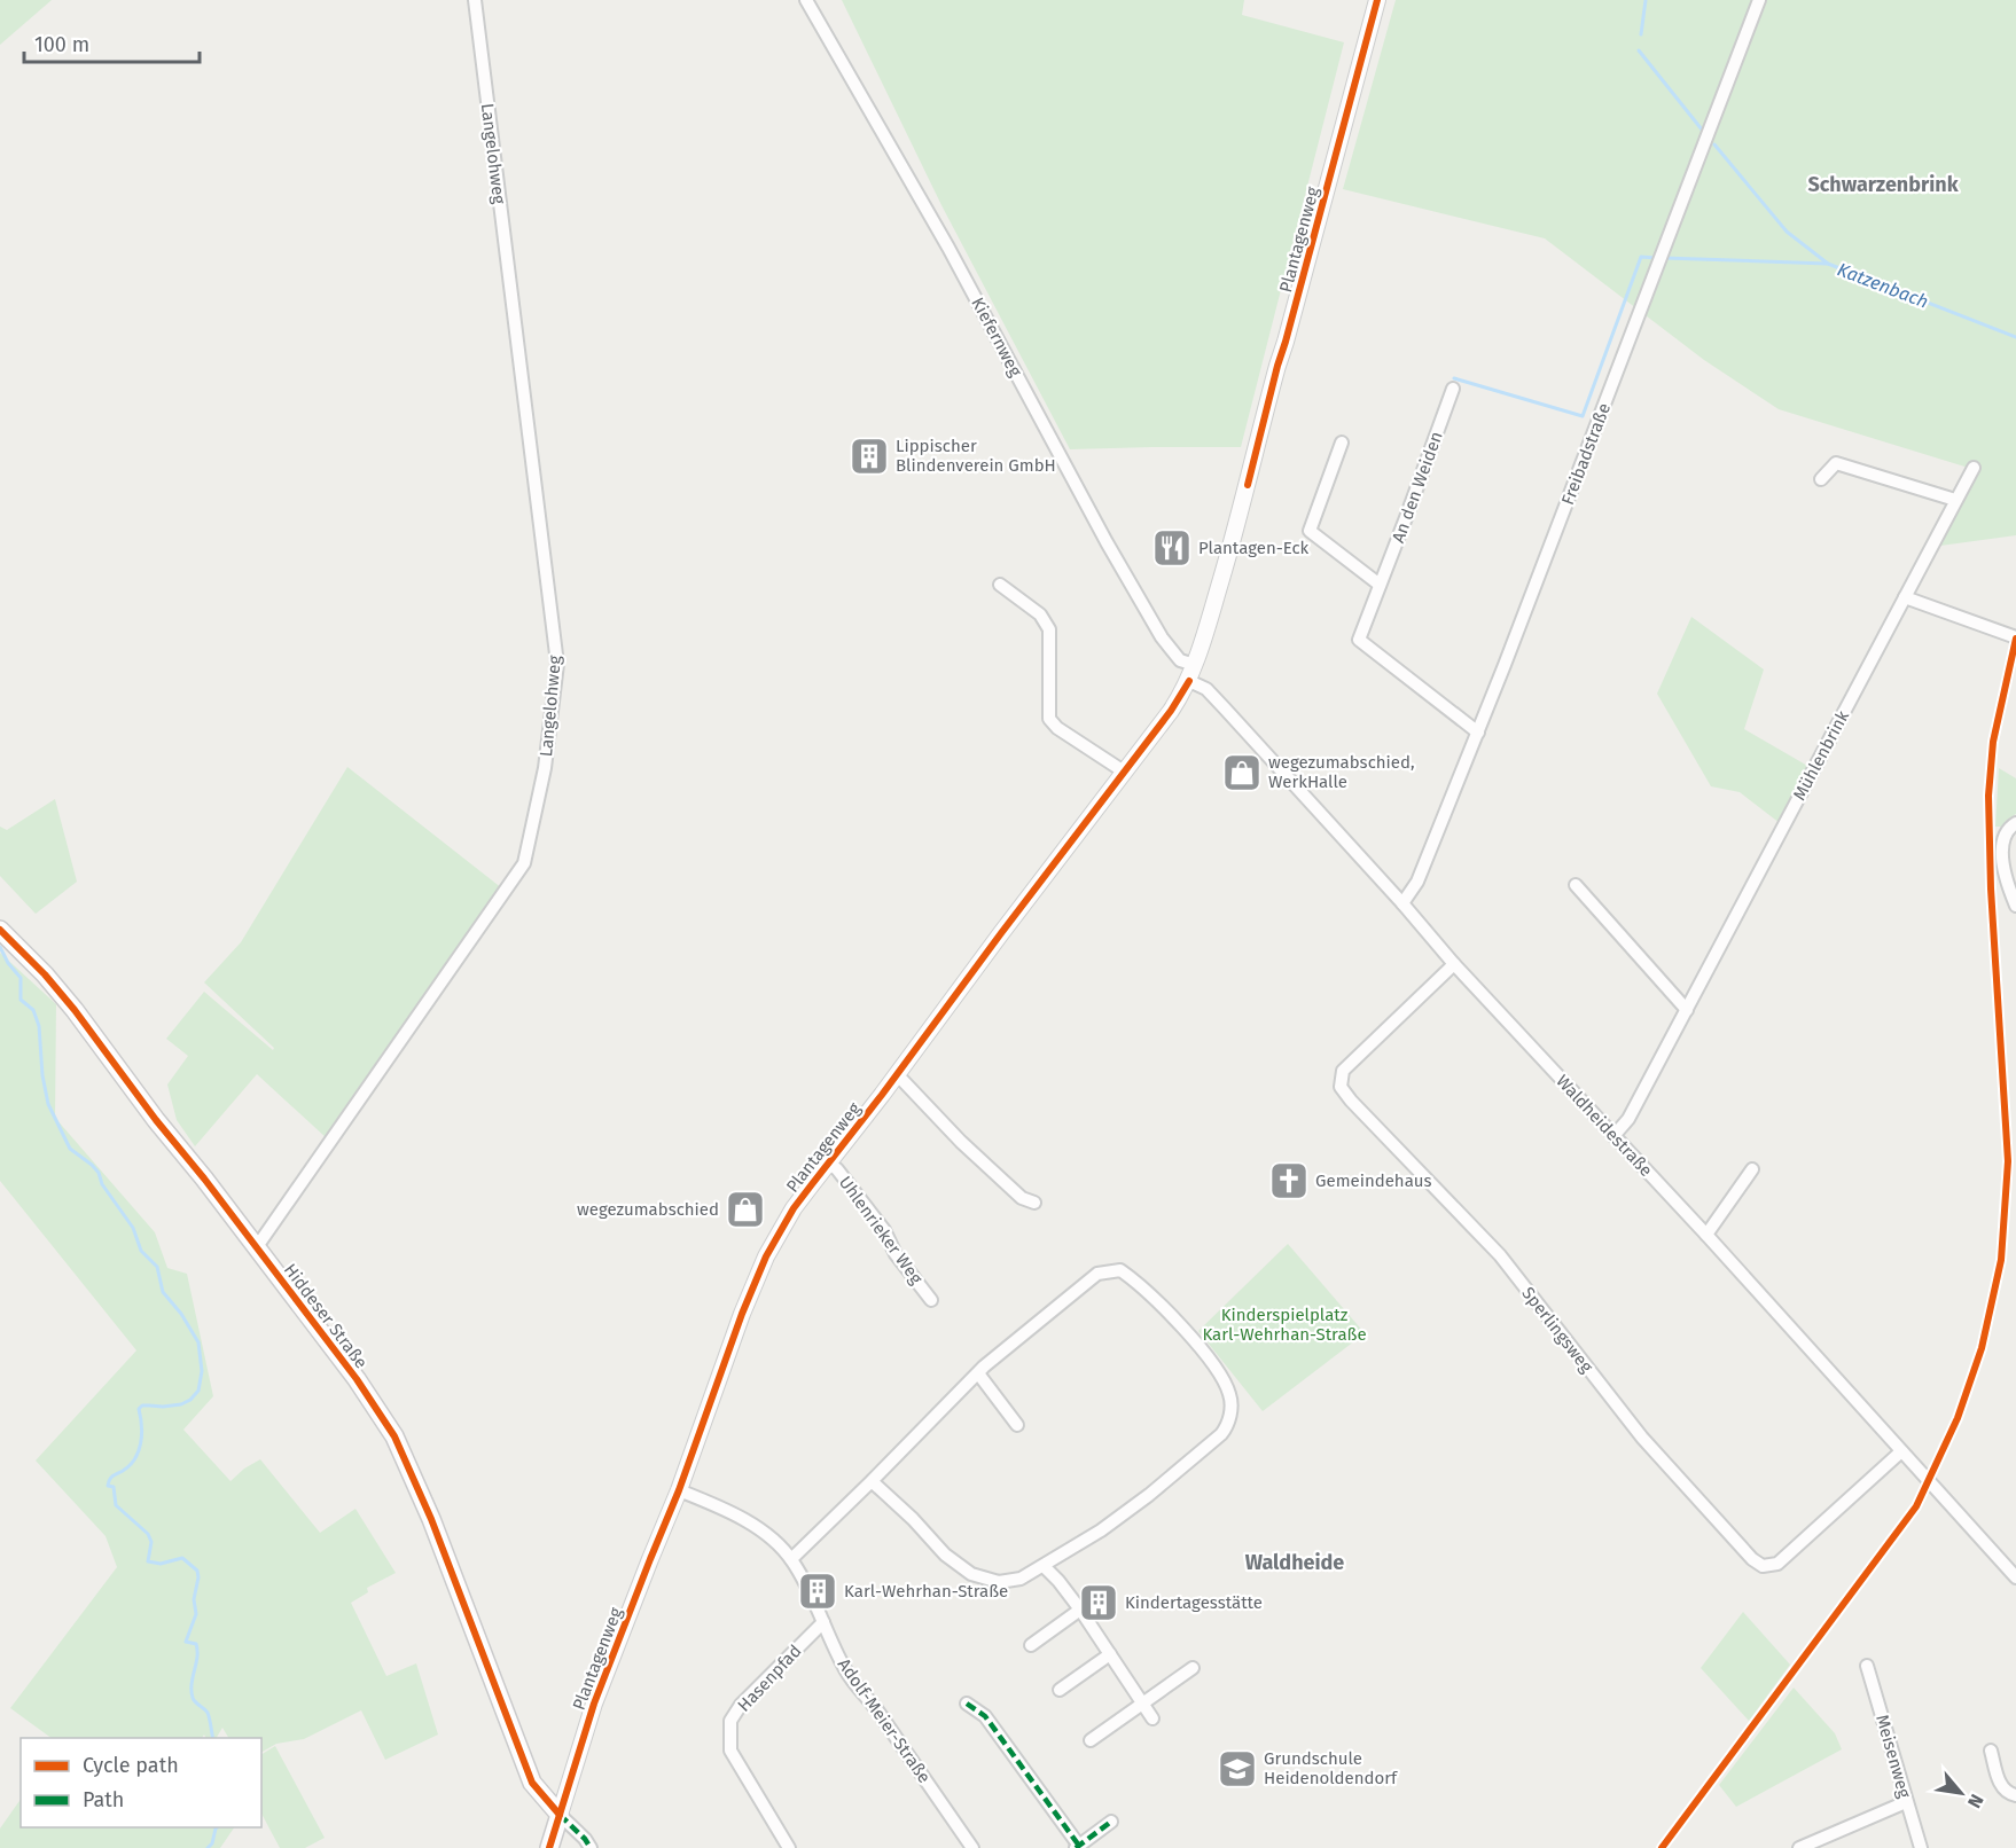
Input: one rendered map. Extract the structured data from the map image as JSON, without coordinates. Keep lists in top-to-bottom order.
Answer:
{
  "streets": {
    "main road": ["Hiddeser Straße"],
    "street": [
      "Langelohweg",
      "Plantagenweg",
      "Kiefernweg",
      "Freibadstraße",
      "An den Weiden",
      "Mühlenbrink",
      "Waldheidestraße",
      "Uhlenrieker Weg",
      "Sperlingsweg",
      "Hasenpfad",
      "Adolf-Meier-Straße",
      "Meisenweg"
    ]
  },
  "crossings": [
    ["Langelohweg", "Hiddeser Straße"],
    ["Plantagenweg", "Kiefernweg"],
    ["Plantagenweg", "Waldheidestraße"],
    ["Plantagenweg", "Uhlenrieker Weg"],
    ["Plantagenweg", "Hiddeser Straße"],
    ["Plantagenweg", "Adolf-Meier-Straße"],
    ["Freibadstraße", "An den Weiden"],
    ["Freibadstraße", "Waldheidestraße"],
    ["Mühlenbrink", "Waldheidestraße"],
    ["Waldheidestraße", "Sperlingsweg"],
    ["Hasenpfad", "Adolf-Meier-Straße"]
  ],
  "districts": ["Schwarzenbrink", "Waldheide"],
  "water": ["Katzenbach"],
  "parks": ["Kinderspielplatz Karl-Wehrhan-Straße"],
  "places": {
    "building": ["Lippischer Blindenverein GmbH", "Karl-Wehrhan-Straße", "Kindertagesstätte"],
    "restaurant": ["Plantagen-Eck"],
    "shop": ["wegezumabschied, WerkHalle", "wegezumabschied"],
    "church": ["Gemeindehaus"],
    "school or university": ["Grundschule Heidenoldendorf"]
  },
  "legend": ["Cycle path", "Path"],
  "scale_bar": "100 m",
  "north": "bottom right"
}
